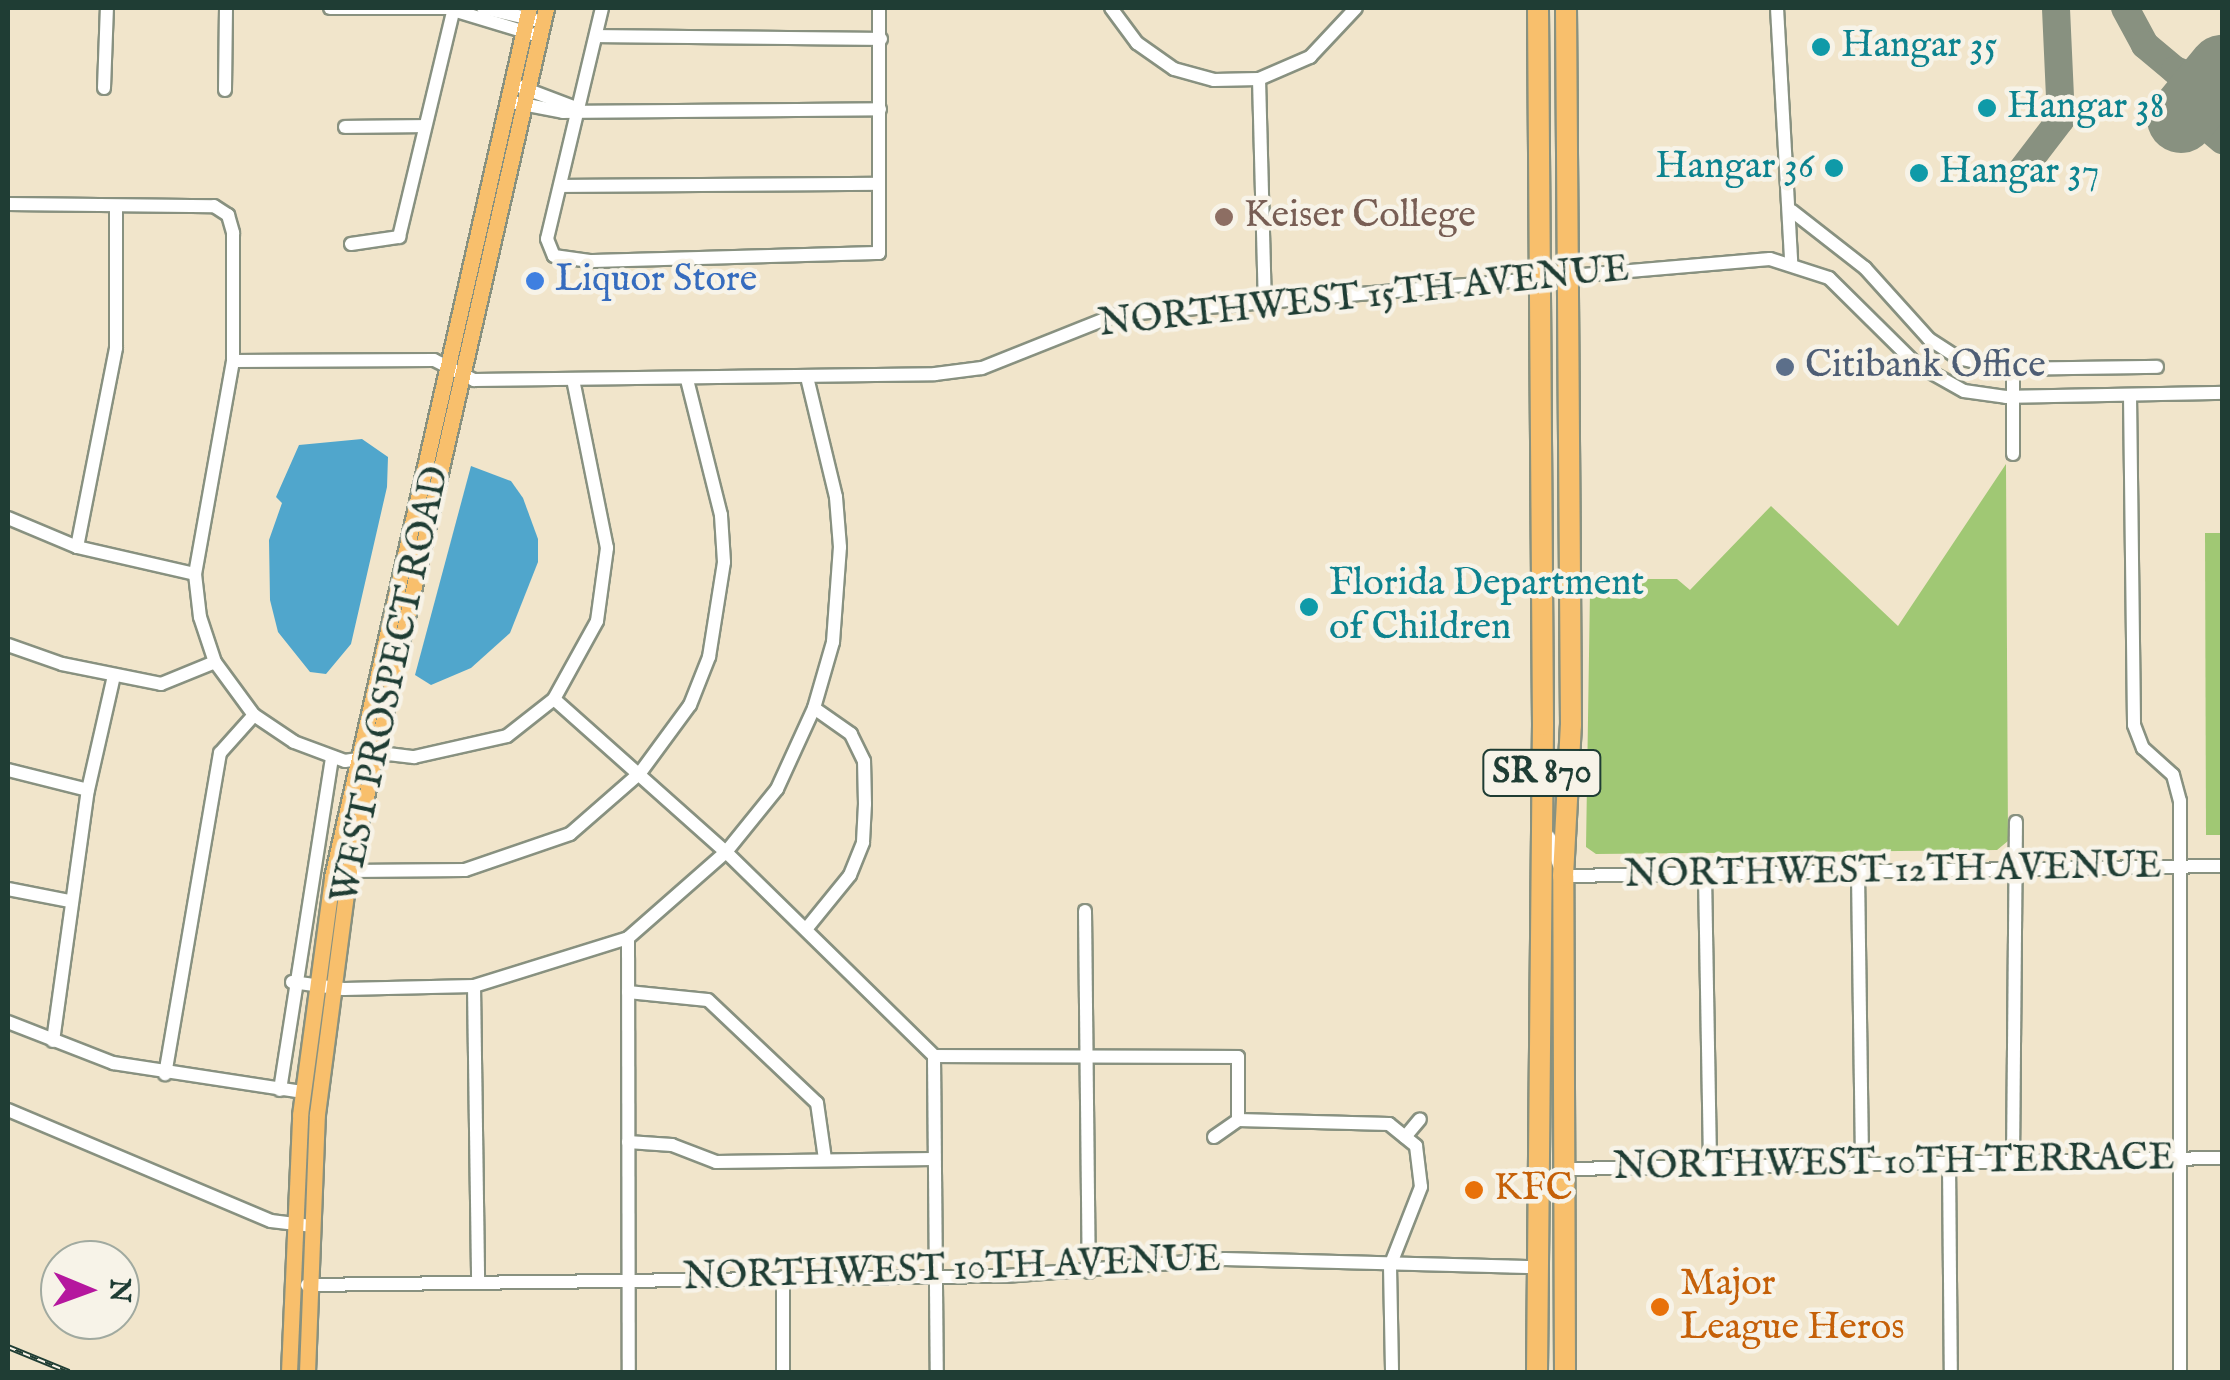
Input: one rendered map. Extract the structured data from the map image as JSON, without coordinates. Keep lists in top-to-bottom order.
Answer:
{
  "streets": {
    "highway": ["SR 870"],
    "main road": ["WEST PROSPECT ROAD"],
    "street": [
      "NORTHWEST 15TH AVENUE",
      "NORTHWEST 12TH AVENUE",
      "NORTHWEST 10TH TERRACE",
      "NORTHWEST 10TH AVENUE"
    ]
  },
  "crossings": [
    ["NORTHWEST 15TH AVENUE", "WEST PROSPECT ROAD"],
    ["NORTHWEST 15TH AVENUE", "SR 870"],
    ["WEST PROSPECT ROAD", "NORTHWEST 10TH AVENUE"],
    ["SR 870", "NORTHWEST 12TH AVENUE"],
    ["SR 870", "NORTHWEST 10TH TERRACE"],
    ["SR 870", "NORTHWEST 10TH AVENUE"]
  ],
  "places": [
    "Hangar 35",
    "Hangar 38",
    "Hangar 36",
    "Hangar 37",
    "Keiser College",
    "Liquor Store",
    "Citibank Office",
    "Florida Department of Children",
    "KFC",
    "Major League Heros"
  ],
  "north": "right"
}
